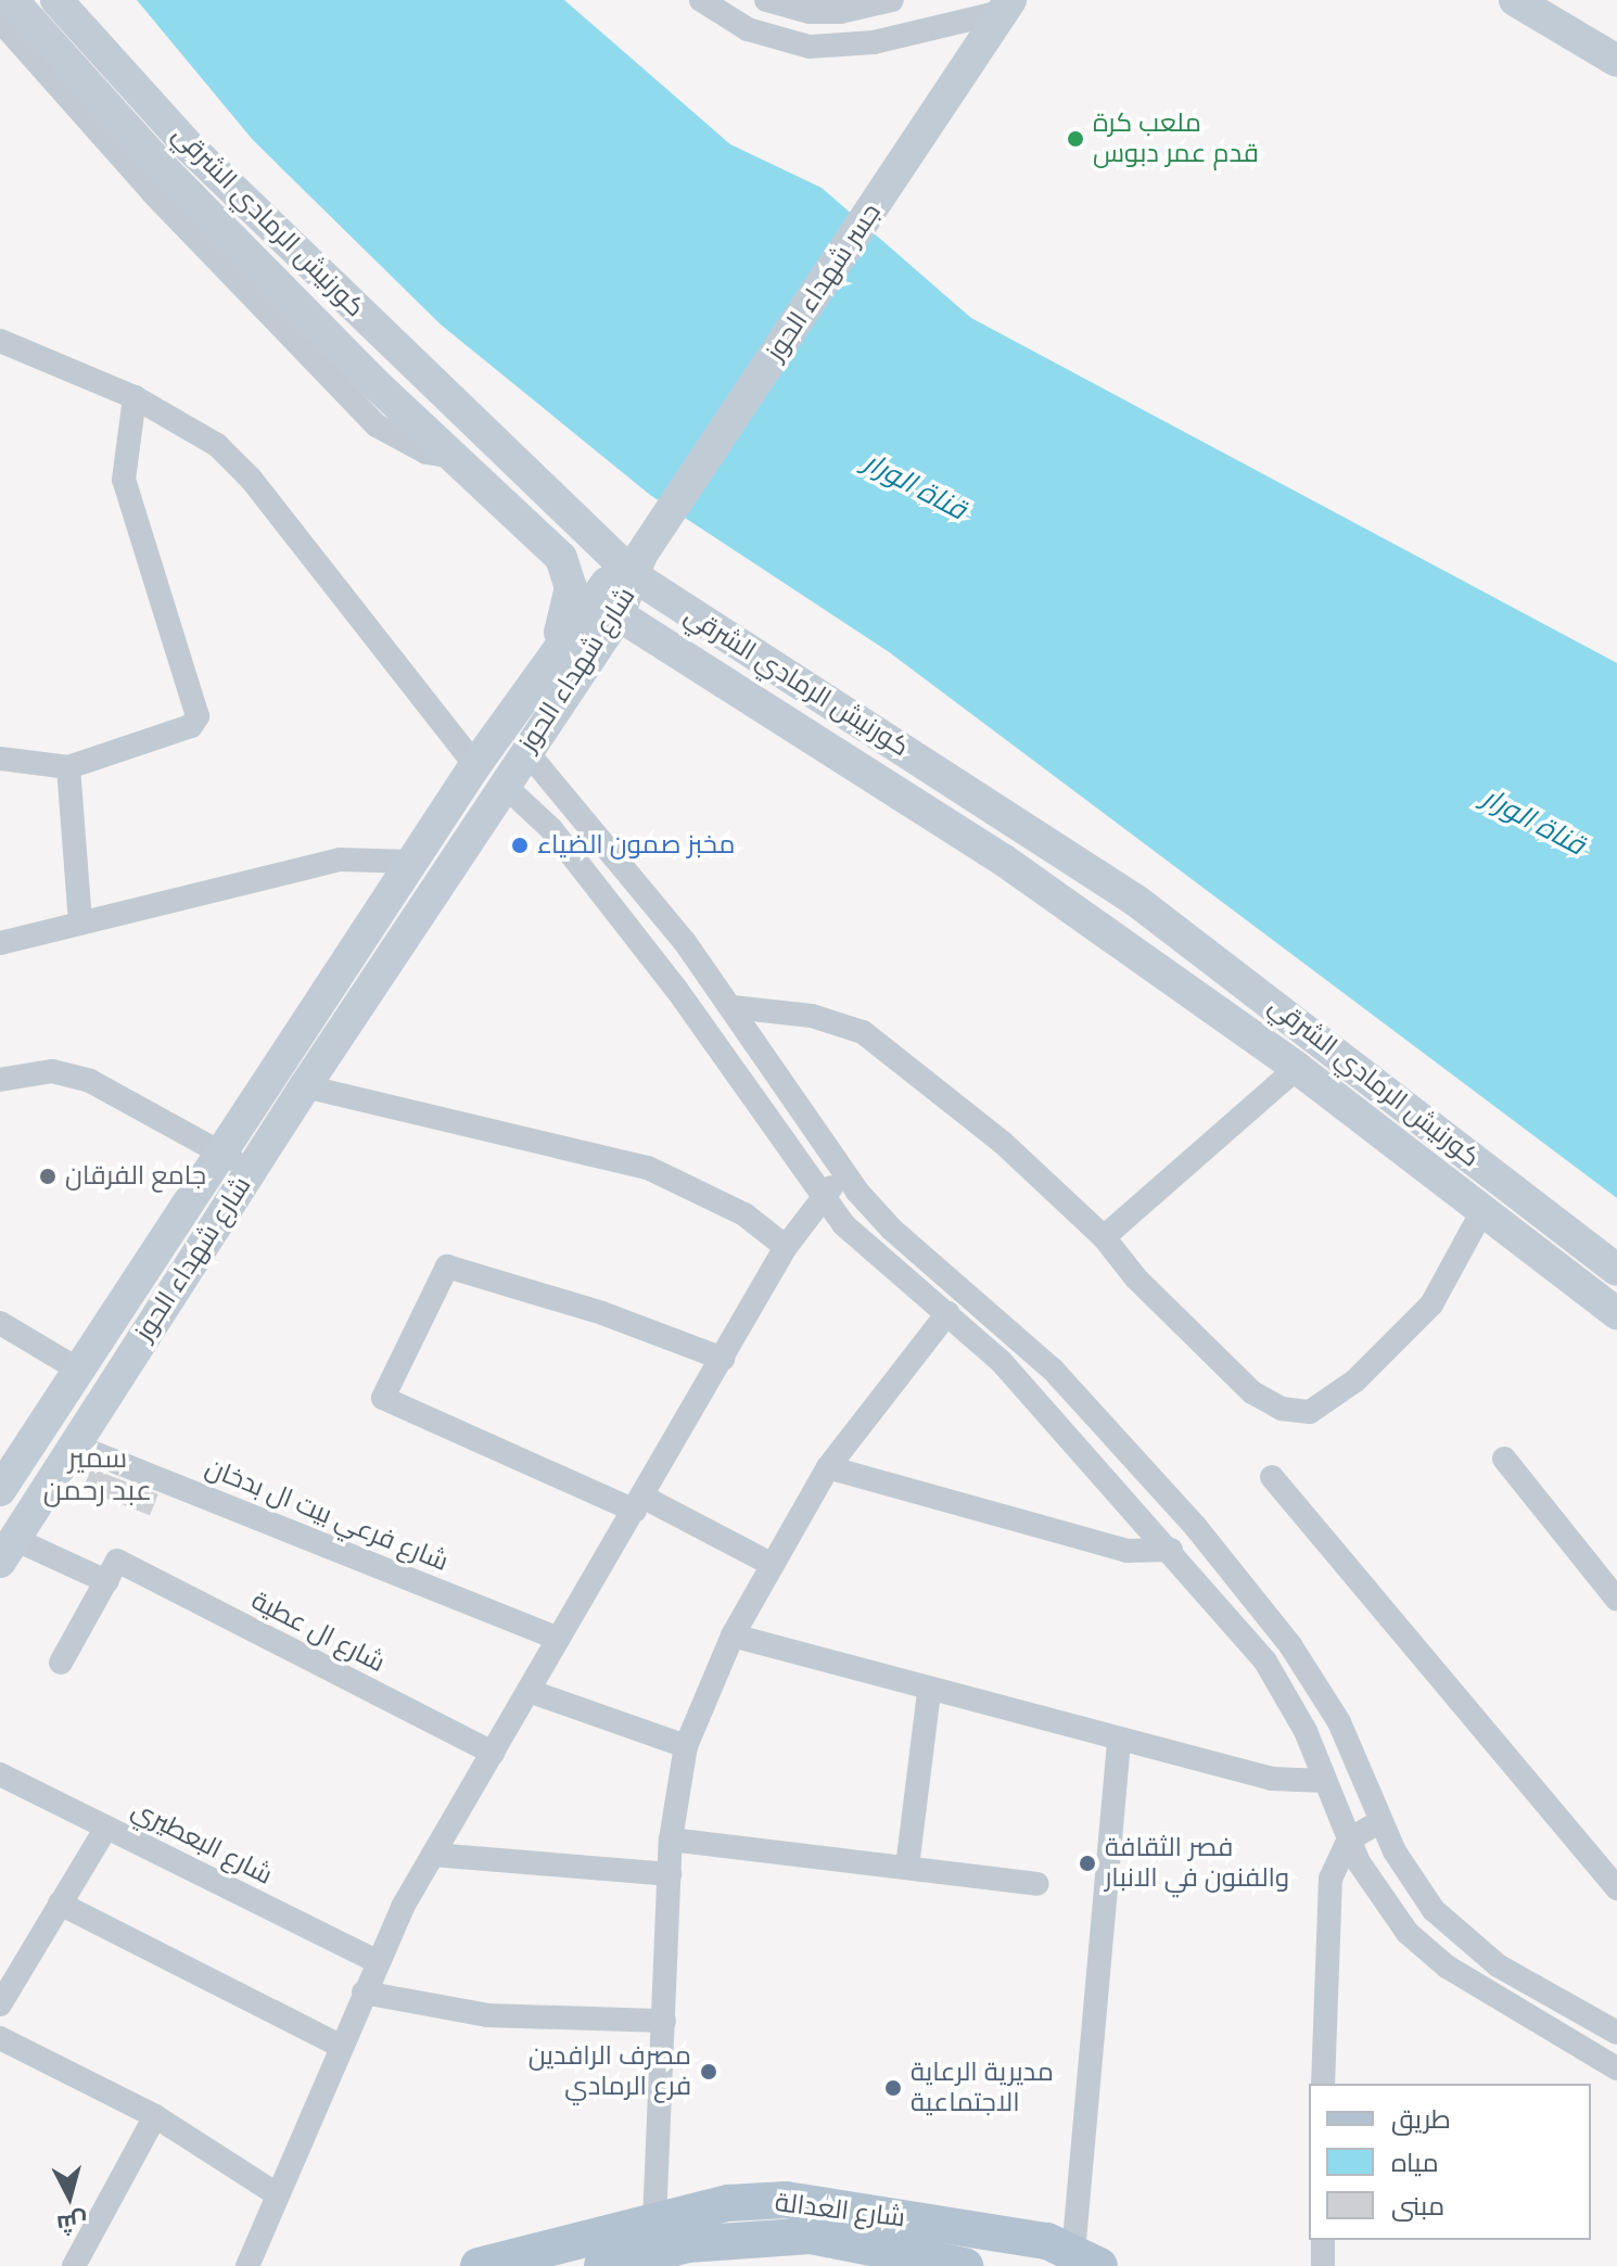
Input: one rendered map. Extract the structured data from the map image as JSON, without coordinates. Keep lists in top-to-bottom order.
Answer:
{
  "streets": {
    "main road": [
      "كورنيش الرمادي الشرقي",
      "جسر شهداء الحوز",
      "شارع شهداء الحوز",
      "شارع العدالة"
    ],
    "street": ["شارع فرعي بيت ال بدخان", "شارع ال عطية", "شارع البعطيري"]
  },
  "crossings": [
    ["كورنيش الرمادي الشرقي", "جسر شهداء الحوز"],
    ["كورنيش الرمادي الشرقي", "شارع شهداء الحوز"],
    ["جسر شهداء الحوز", "شارع شهداء الحوز"],
    ["شارع شهداء الحوز", "شارع فرعي بيت ال بدخان"],
    ["شارع شهداء الحوز", "شارع ال عطية"]
  ],
  "districts": ["سمير عبد رحمن"],
  "water": ["قناة الورار"],
  "places": [
    "ملعب كرة قدم عمر دبوس",
    "مخبز صمون الضياء",
    "جامع الفرقان",
    "فصر الثقافة والفنون في الانبار",
    "مصرف الرافدين فرع الرمادي",
    "مديرية الرعاية الاجتماعية"
  ],
  "legend": ["طريق", "مياه", "مبنى"],
  "north": "bottom"
}
